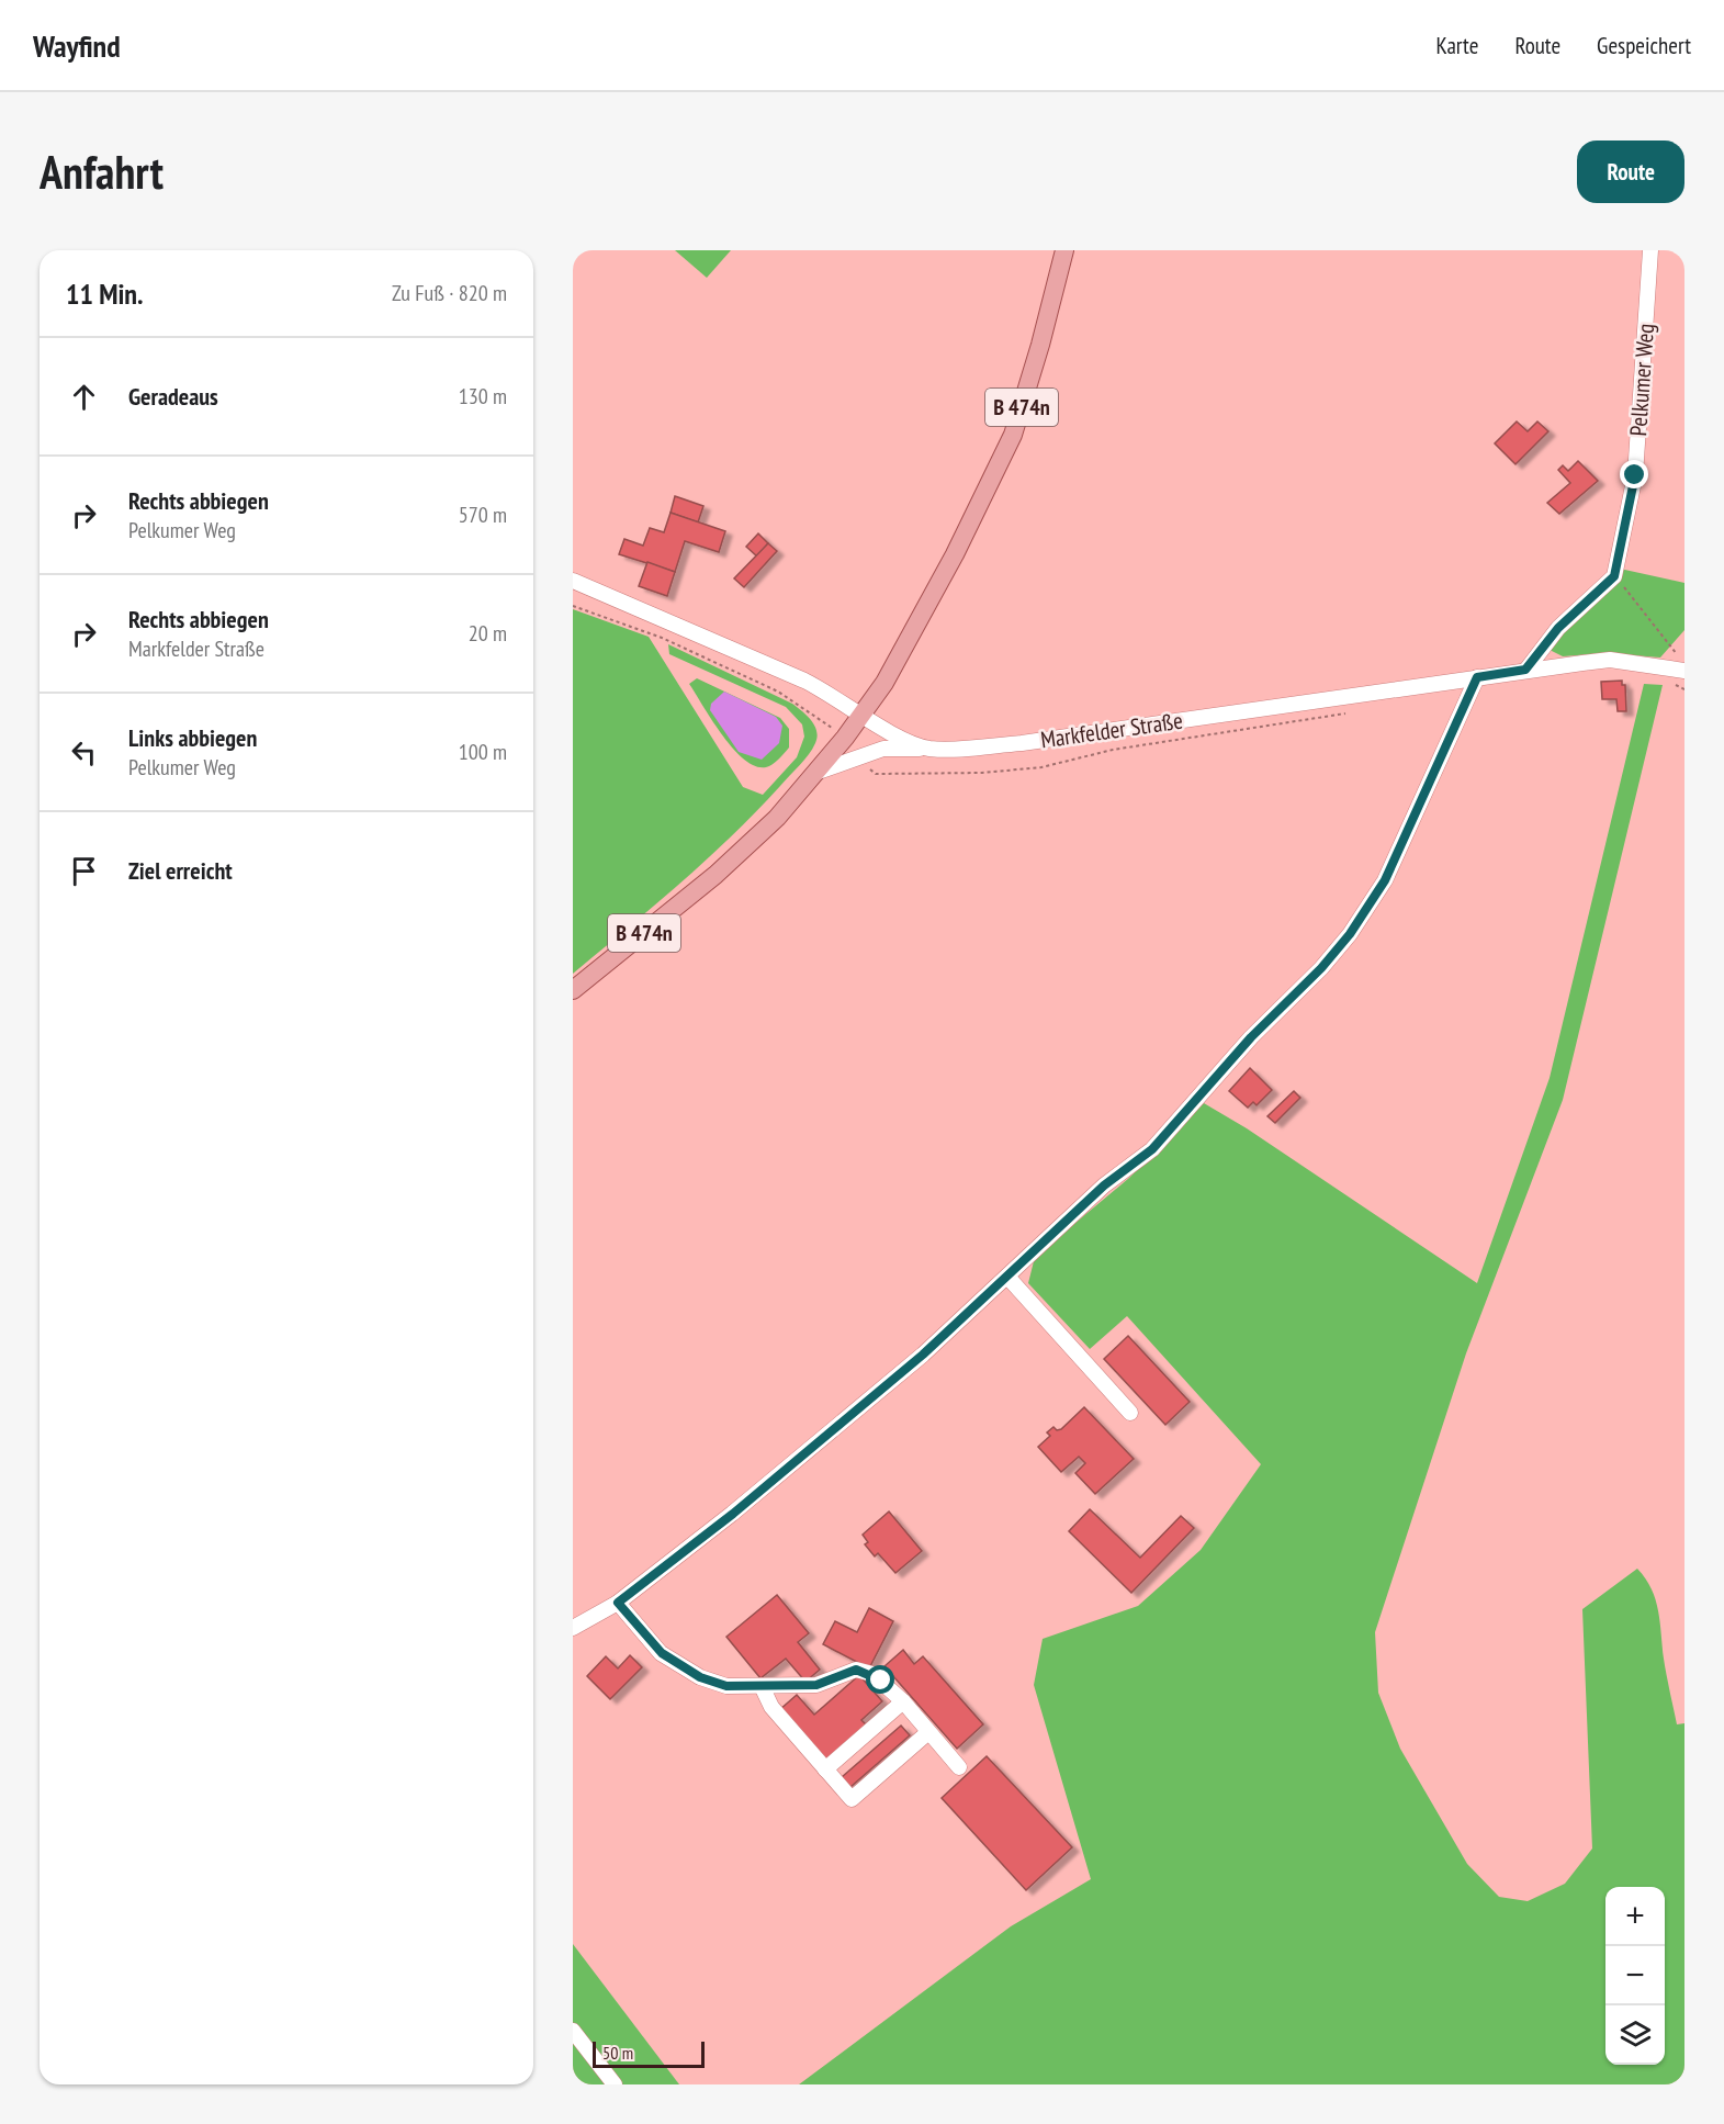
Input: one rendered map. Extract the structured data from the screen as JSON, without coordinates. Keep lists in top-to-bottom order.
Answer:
{
  "streets": {
    "main road": ["B 474n"],
    "street": ["Pelkumer Weg", "Markfelder Straße"]
  },
  "crossings": [
    ["B 474n", "Markfelder Straße"]
  ],
  "scale_bar": "50 m",
  "page": {
    "header": "Wayfind",
    "nav": ["Karte", "Route", "Gespeichert"],
    "buttons": "Route",
    "title": "Anfahrt",
    "heading": ["11 Min.", "Zu Fuß · 820 m"],
    "list": [
      ["Geradeaus", "130 m"],
      ["Rechts abbiegen", "Pelkumer Weg", "570 m"],
      ["Rechts abbiegen", "Markfelder Straße", "20 m"],
      ["Links abbiegen", "Pelkumer Weg", "100 m"],
      "Ziel erreicht"
    ],
    "map_buttons": ["+", "−"],
    "scale": "50 m"
  }
}
